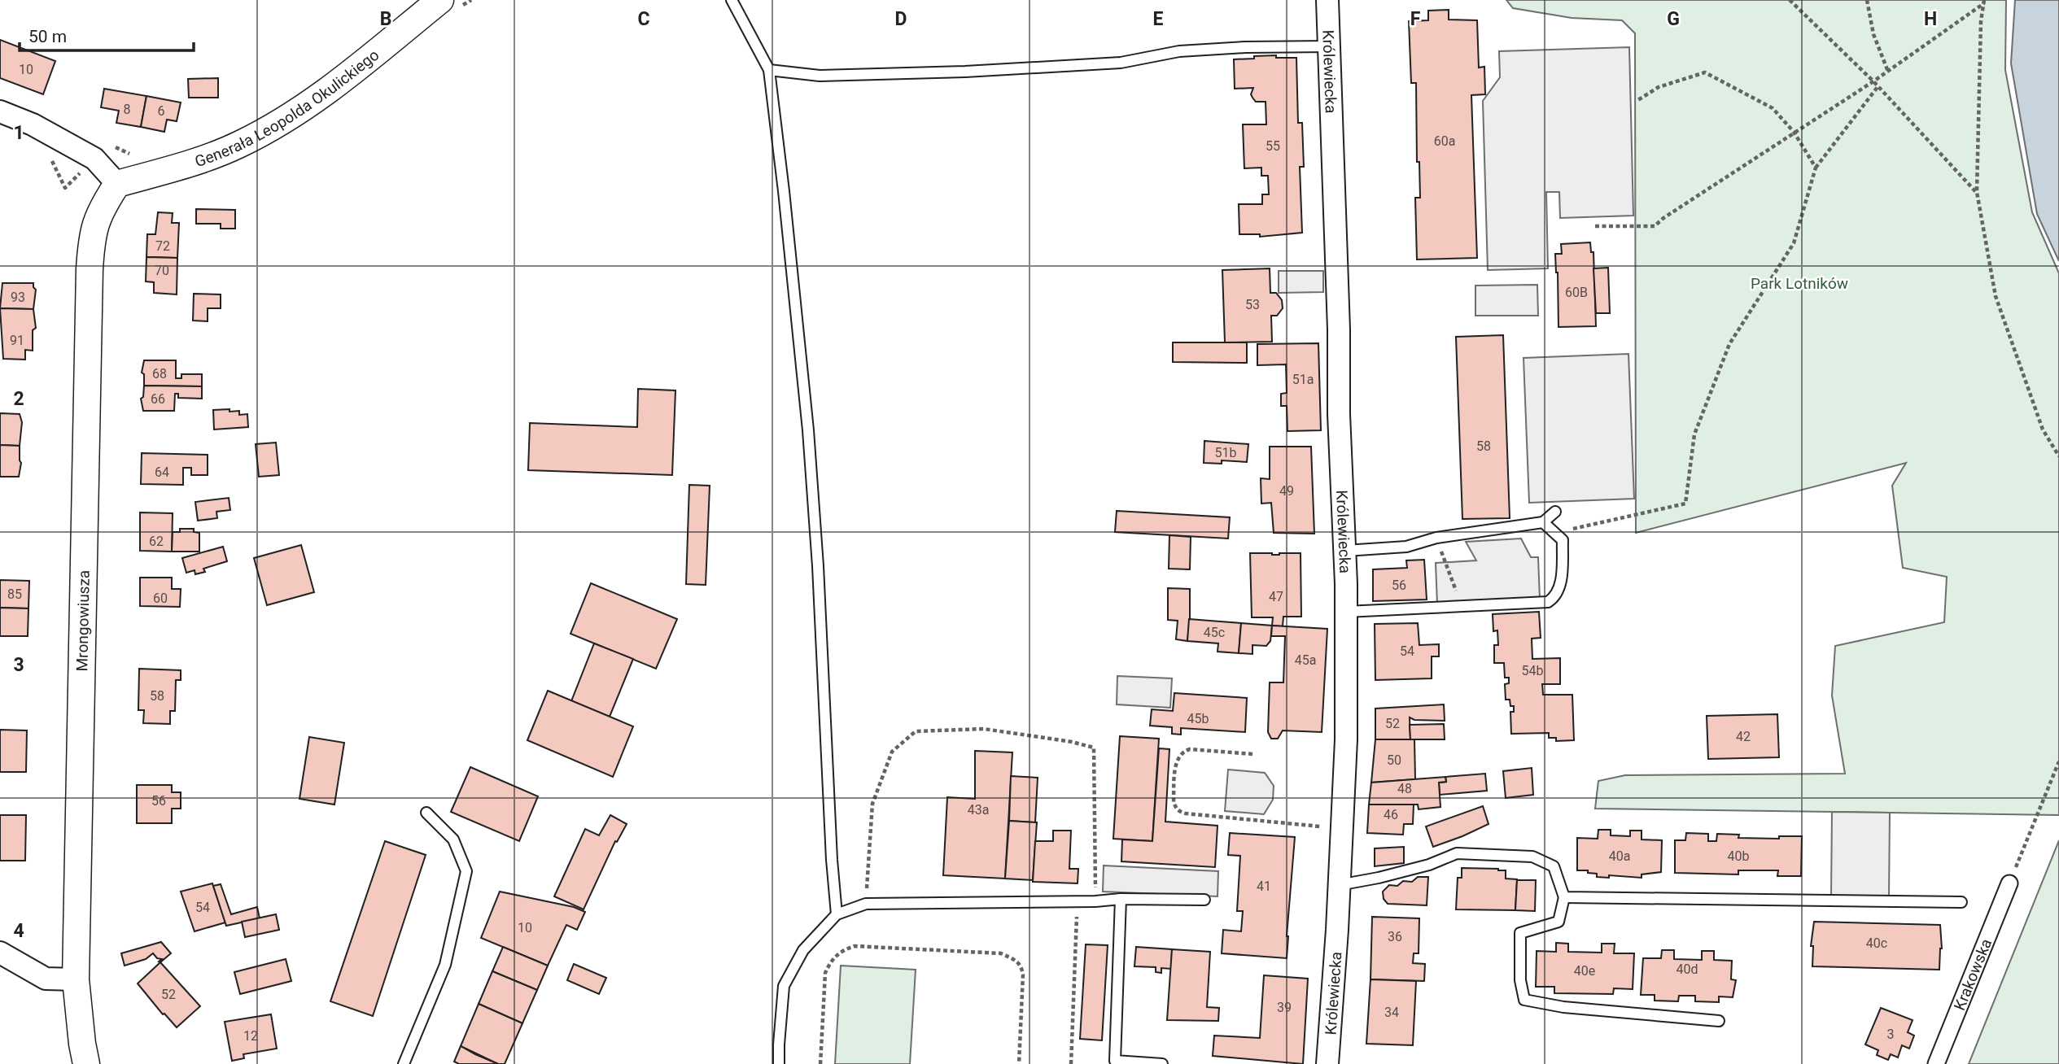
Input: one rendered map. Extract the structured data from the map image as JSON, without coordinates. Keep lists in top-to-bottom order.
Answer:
{
  "streets": {
    "street": [
      "Królewiecka",
      "Generała Leopolda Okulickiego",
      "Mrongowiusza",
      "Krakowska"
    ]
  },
  "crossings": [
    ["Generała Leopolda Okulickiego", "Mrongowiusza"]
  ],
  "parks": ["Park Lotników"],
  "house_numbers": [
    "10",
    "8",
    "6",
    "60a",
    "55",
    "72",
    "70",
    "60B",
    "93",
    "53",
    "91",
    "68",
    "51a",
    "66",
    "58",
    "51b",
    "64",
    "49",
    "62",
    "56",
    "85",
    "47",
    "60",
    "45c",
    "54",
    "45a",
    "54b",
    "58",
    "45b",
    "52",
    "42",
    "50",
    "48",
    "56",
    "43a",
    "46",
    "40a",
    "40b",
    "41",
    "54",
    "10",
    "36",
    "40c",
    "40d",
    "40e",
    "52",
    "39",
    "34",
    "3",
    "12"
  ],
  "scale_bar": "50 m",
  "grid": {
    "columns": [
      "B",
      "C",
      "D",
      "E",
      "F",
      "G",
      "H"
    ],
    "rows": [
      "1",
      "2",
      "3",
      "4"
    ]
  }
}
